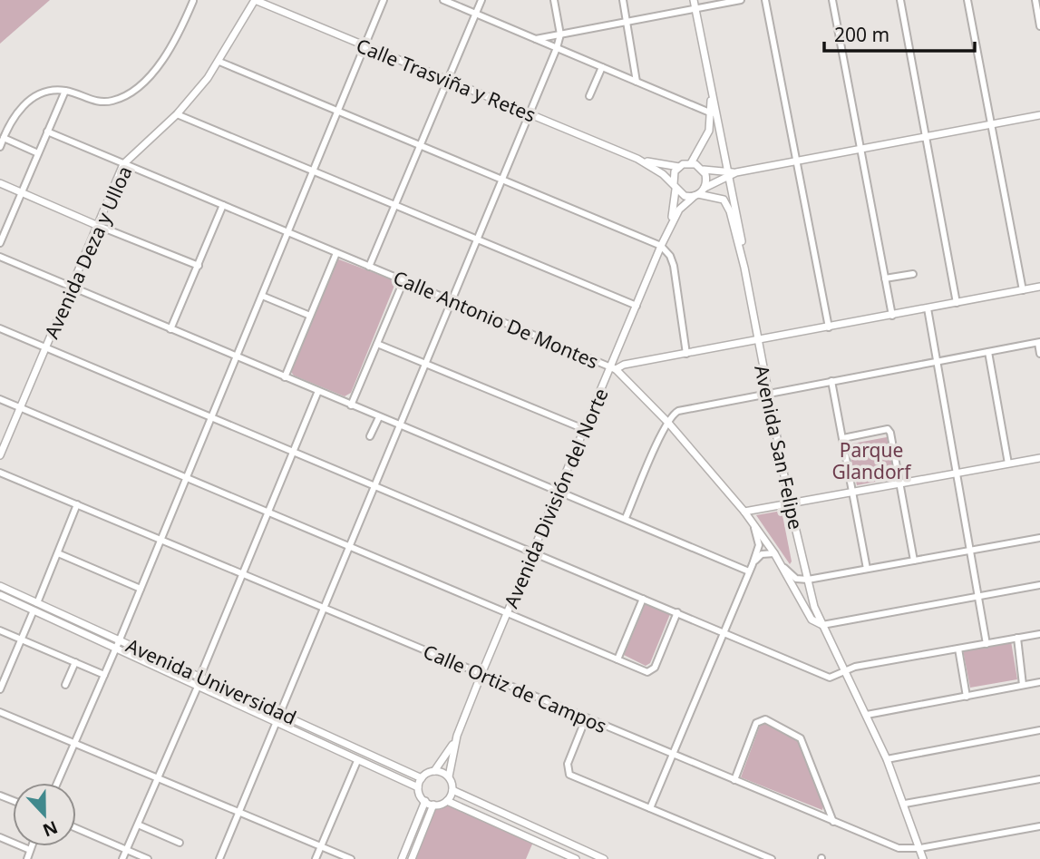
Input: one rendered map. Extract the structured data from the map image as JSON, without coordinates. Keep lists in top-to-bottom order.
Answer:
{
  "streets": {
    "main road": [
      "Calle Trasviña y Retes",
      "Avenida Deza y Ulloa",
      "Calle Antonio De Montes",
      "Avenida San Felipe",
      "Avenida División del Norte",
      "Avenida Universidad"
    ],
    "street": ["Calle Ortiz de Campos"]
  },
  "crossings": [
    ["Calle Trasviña y Retes", "Avenida Deza y Ulloa"],
    ["Calle Trasviña y Retes", "Avenida San Felipe"],
    ["Calle Trasviña y Retes", "Avenida División del Norte"],
    ["Avenida Deza y Ulloa", "Calle Antonio De Montes"],
    ["Calle Antonio De Montes", "Avenida San Felipe"],
    ["Calle Antonio De Montes", "Avenida División del Norte"],
    ["Avenida San Felipe", "Avenida División del Norte"],
    ["Avenida División del Norte", "Avenida Universidad"],
    ["Avenida División del Norte", "Calle Ortiz de Campos"]
  ],
  "parks": ["Parque Glandorf"],
  "scale_bar": "200 m",
  "north": "bottom"
}
